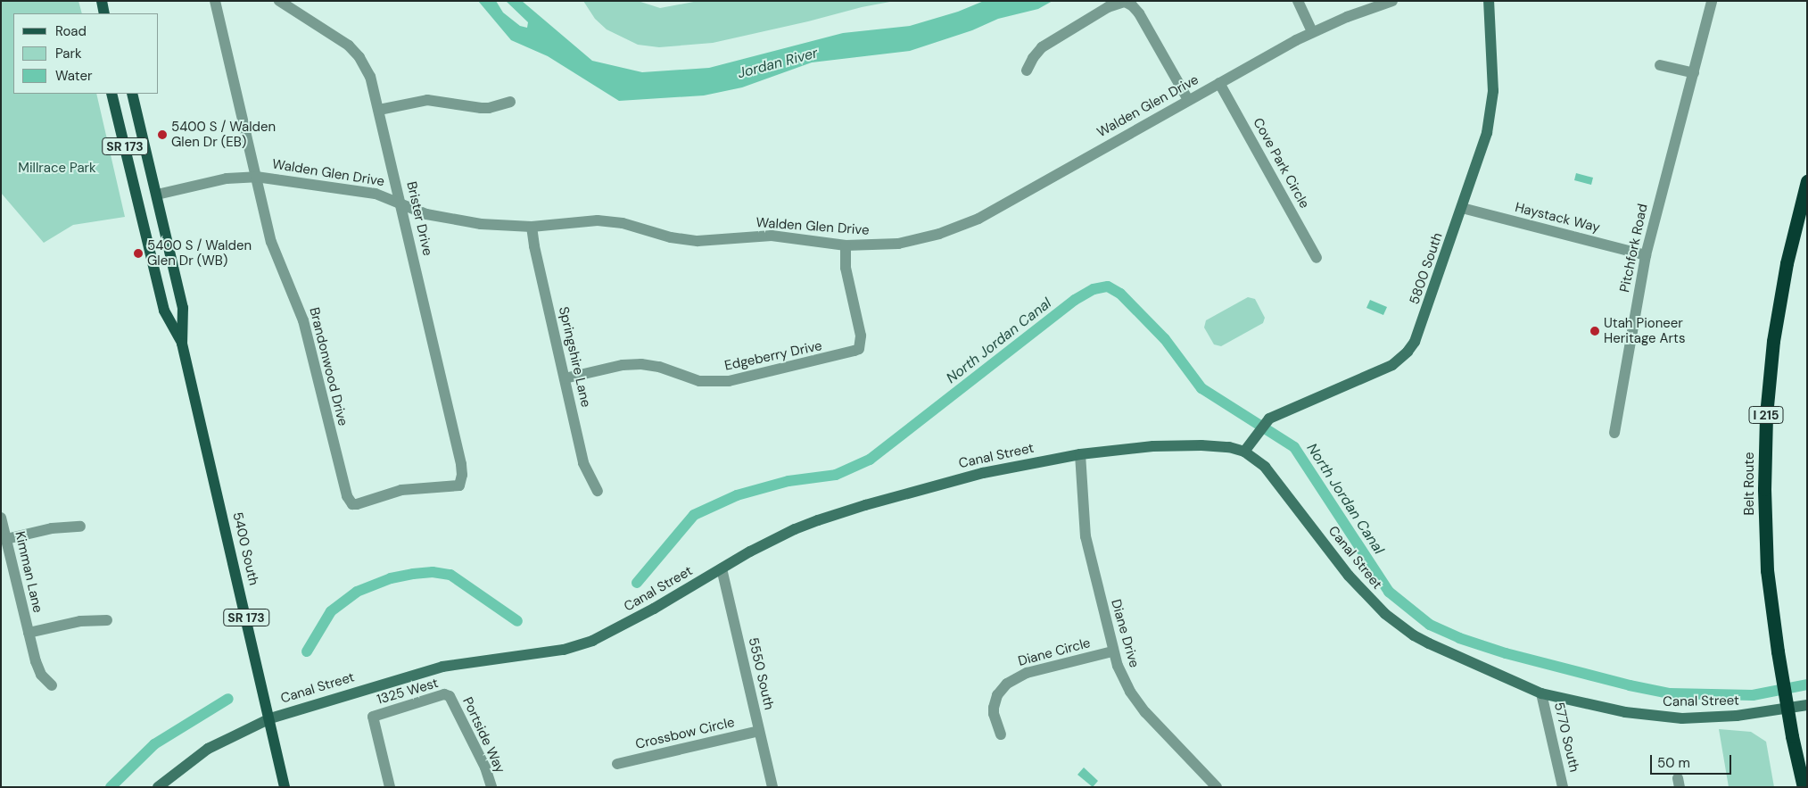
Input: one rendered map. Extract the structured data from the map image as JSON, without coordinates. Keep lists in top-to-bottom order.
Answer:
{
  "streets": {
    "highway": ["I 215", "Belt Route"],
    "main road": ["SR 173", "5400 South"],
    "street": [
      "Walden Glen Drive",
      "Cove Park Circle",
      "Haystack Way",
      "Brister Drive",
      "Pitchfork Road",
      "5800 South",
      "Edgeberry Drive",
      "Springshire Lane",
      "Brandonwood Drive",
      "Canal Street",
      "Kimman Lane",
      "Diane Drive",
      "Diane Circle",
      "5550 South",
      "1325 West",
      "Crossbow Circle",
      "Portside Way",
      "5770 South"
    ]
  },
  "crossings": [
    ["Walden Glen Drive", "Cove Park Circle"],
    ["Walden Glen Drive", "Brister Drive"],
    ["Walden Glen Drive", "Edgeberry Drive"],
    ["Walden Glen Drive", "Springshire Lane"],
    ["Walden Glen Drive", "Brandonwood Drive"],
    ["Walden Glen Drive", "5400 South"],
    ["Haystack Way", "Pitchfork Road"],
    ["Haystack Way", "5800 South"],
    ["Brister Drive", "Brandonwood Drive"],
    ["5800 South", "Canal Street"],
    ["Edgeberry Drive", "Springshire Lane"],
    ["Canal Street", "5400 South"],
    ["Canal Street", "Diane Drive"],
    ["Canal Street", "5550 South"],
    ["Canal Street", "5770 South"],
    ["Diane Drive", "Diane Circle"],
    ["5550 South", "Crossbow Circle"],
    ["1325 West", "Portside Way"]
  ],
  "water": ["Jordan River", "North Jordan Canal"],
  "parks": ["Millrace Park"],
  "places": ["5400 S / Walden Glen Dr (EB)", "5400 S / Walden Glen Dr (WB)", "Utah Pioneer Heritage Arts"],
  "legend": ["Road", "Park", "Water"],
  "scale_bar": "50 m"
}
